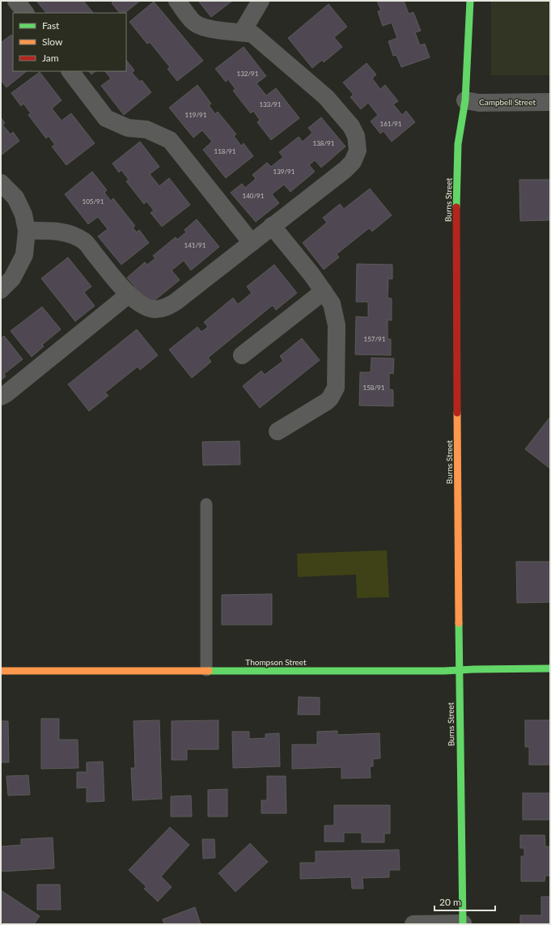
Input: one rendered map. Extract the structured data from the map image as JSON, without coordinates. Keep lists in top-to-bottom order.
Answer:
{
  "streets": {
    "street": ["Campbell Street", "Burns Street", "Thompson Street"]
  },
  "crossings": [
    ["Campbell Street", "Burns Street"],
    ["Burns Street", "Thompson Street"]
  ],
  "house_numbers": [
    "132/91",
    "133/91",
    "119/91",
    "161/91",
    "138/91",
    "118/91",
    "139/91",
    "140/91",
    "105/91",
    "141/91",
    "157/91",
    "158/91"
  ],
  "legend": ["Fast", "Slow", "Jam"],
  "scale_bar": "20 m"
}
